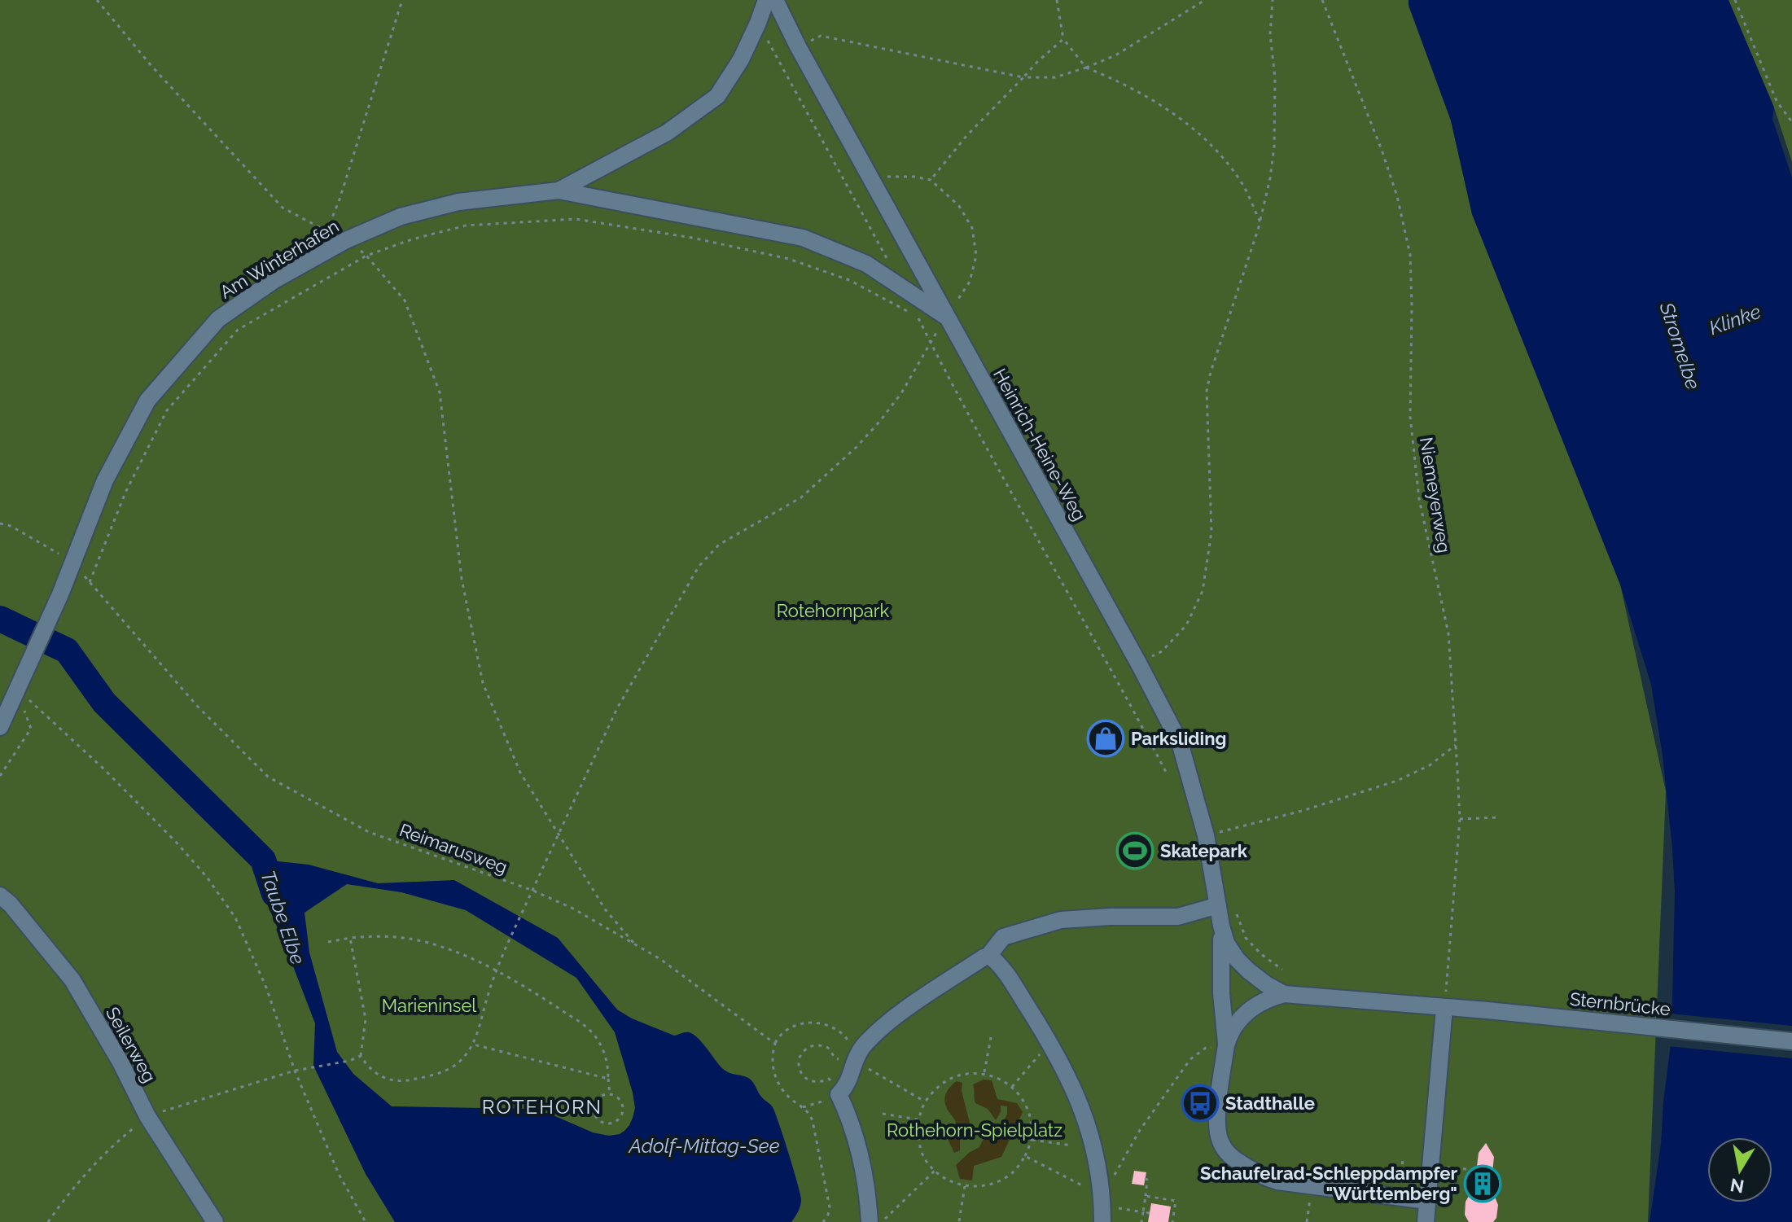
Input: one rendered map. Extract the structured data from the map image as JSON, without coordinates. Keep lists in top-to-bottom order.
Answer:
{
  "streets": {
    "street": [
      "Am Winterhafen",
      "Heinrich-Heine-Weg",
      "Sternbrücke",
      "Seilerweg"
    ],
    "path": ["Niemeyerweg", "Reimarusweg"]
  },
  "crossings": [
    ["Am Winterhafen", "Heinrich-Heine-Weg"],
    ["Am Winterhafen", "Reimarusweg"],
    ["Heinrich-Heine-Weg", "Sternbrücke"],
    ["Niemeyerweg", "Sternbrücke"]
  ],
  "districts": ["ROTEHORN"],
  "water": [
    "Klinke",
    "Stromelbe",
    "Taube Elbe",
    "Adolf-Mittag-See"
  ],
  "parks": ["Rotehornpark", "Marieninsel", "Rothehorn-Spielplatz"],
  "places": {
    "shop": ["Parksliding"],
    "sports": ["Skatepark"],
    "bus stop": ["Stadthalle"],
    "building": ["Schaufelrad-Schleppdampfer \"Württemberg\""]
  },
  "north": "bottom"
}
